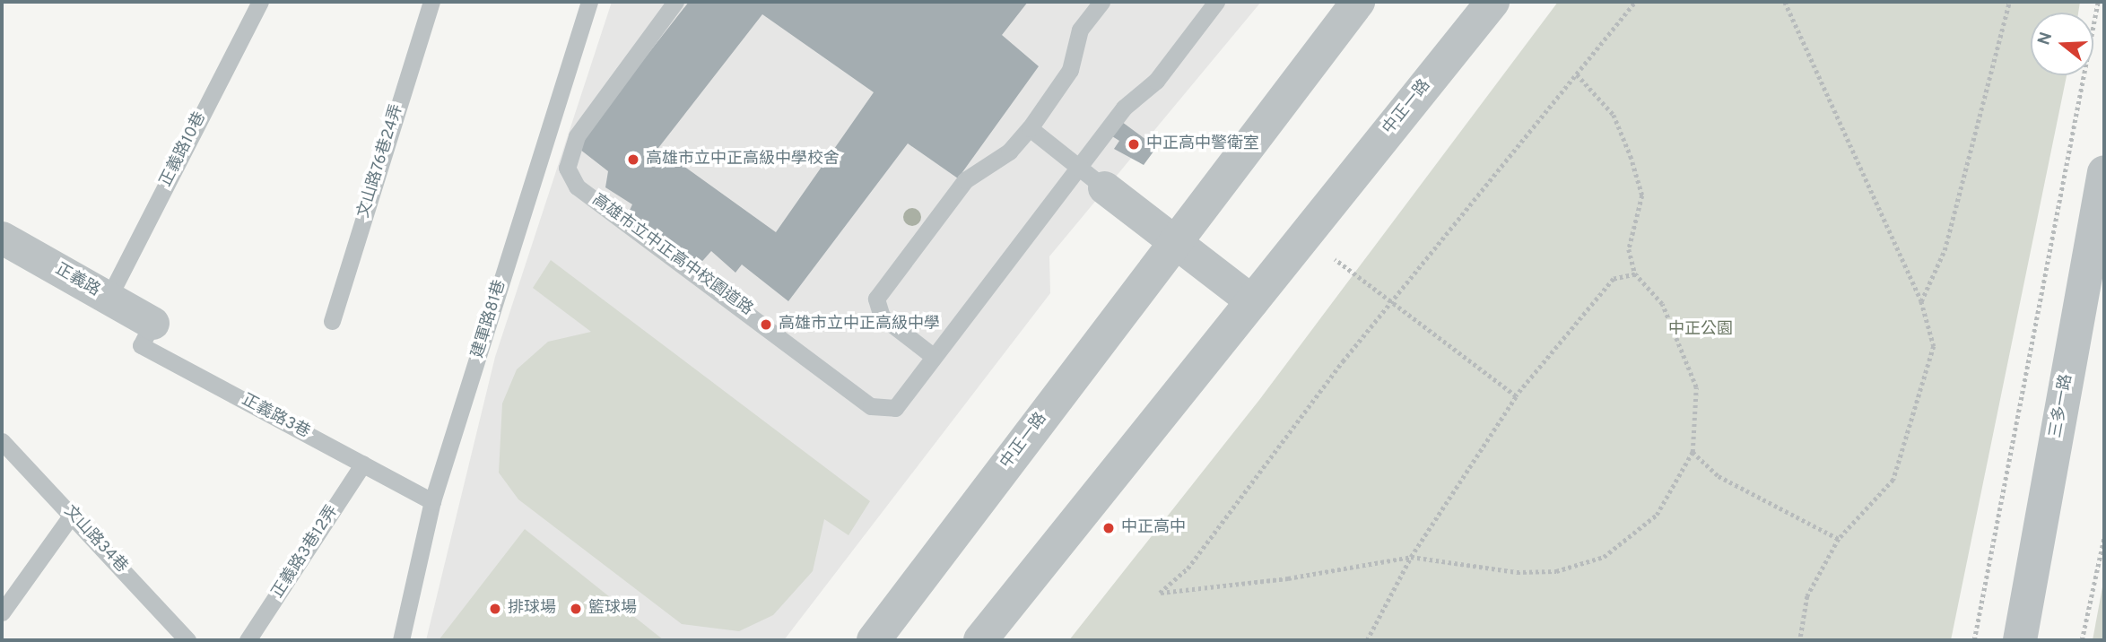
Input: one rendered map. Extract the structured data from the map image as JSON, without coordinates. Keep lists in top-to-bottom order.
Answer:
{
  "streets": {
    "street": ["中正一路", "正義路", "三多一路"],
    "lane": [
      "正義路10巷",
      "文山路76巷24弄",
      "高雄市立中正高中校園道路",
      "建軍路81巷",
      "正義路3巷",
      "文山路34巷",
      "正義路3巷12弄"
    ]
  },
  "crossings": [
    ["正義路10巷", "正義路"],
    ["正義路", "正義路3巷"],
    ["建軍路81巷", "正義路3巷"],
    ["正義路3巷", "正義路3巷12弄"]
  ],
  "parks": ["中正公園"],
  "places": [
    "中正高中警衛室",
    "高雄市立中正高級中學校舍",
    "高雄市立中正高級中學",
    "中正高中",
    "排球場",
    "籃球場"
  ],
  "north": "left"
}
